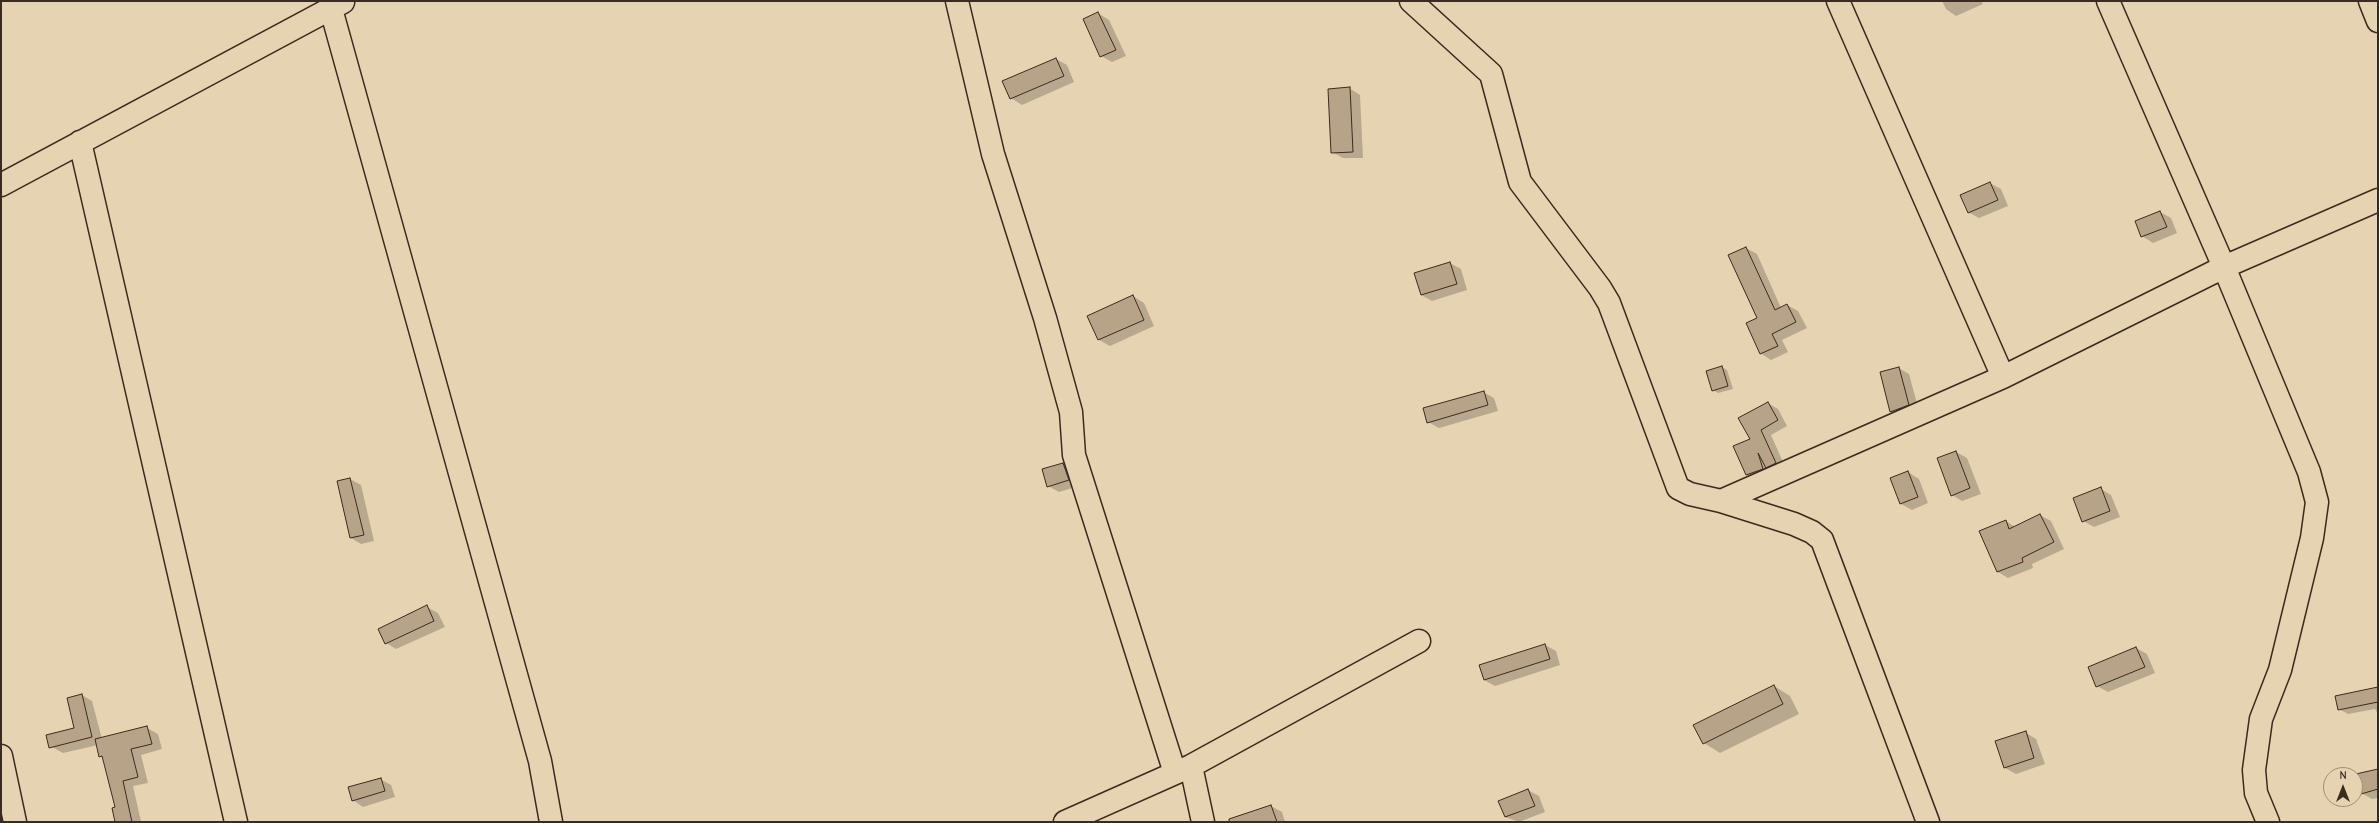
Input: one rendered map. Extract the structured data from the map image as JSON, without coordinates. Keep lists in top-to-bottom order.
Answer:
{
  "north": "top"
}
